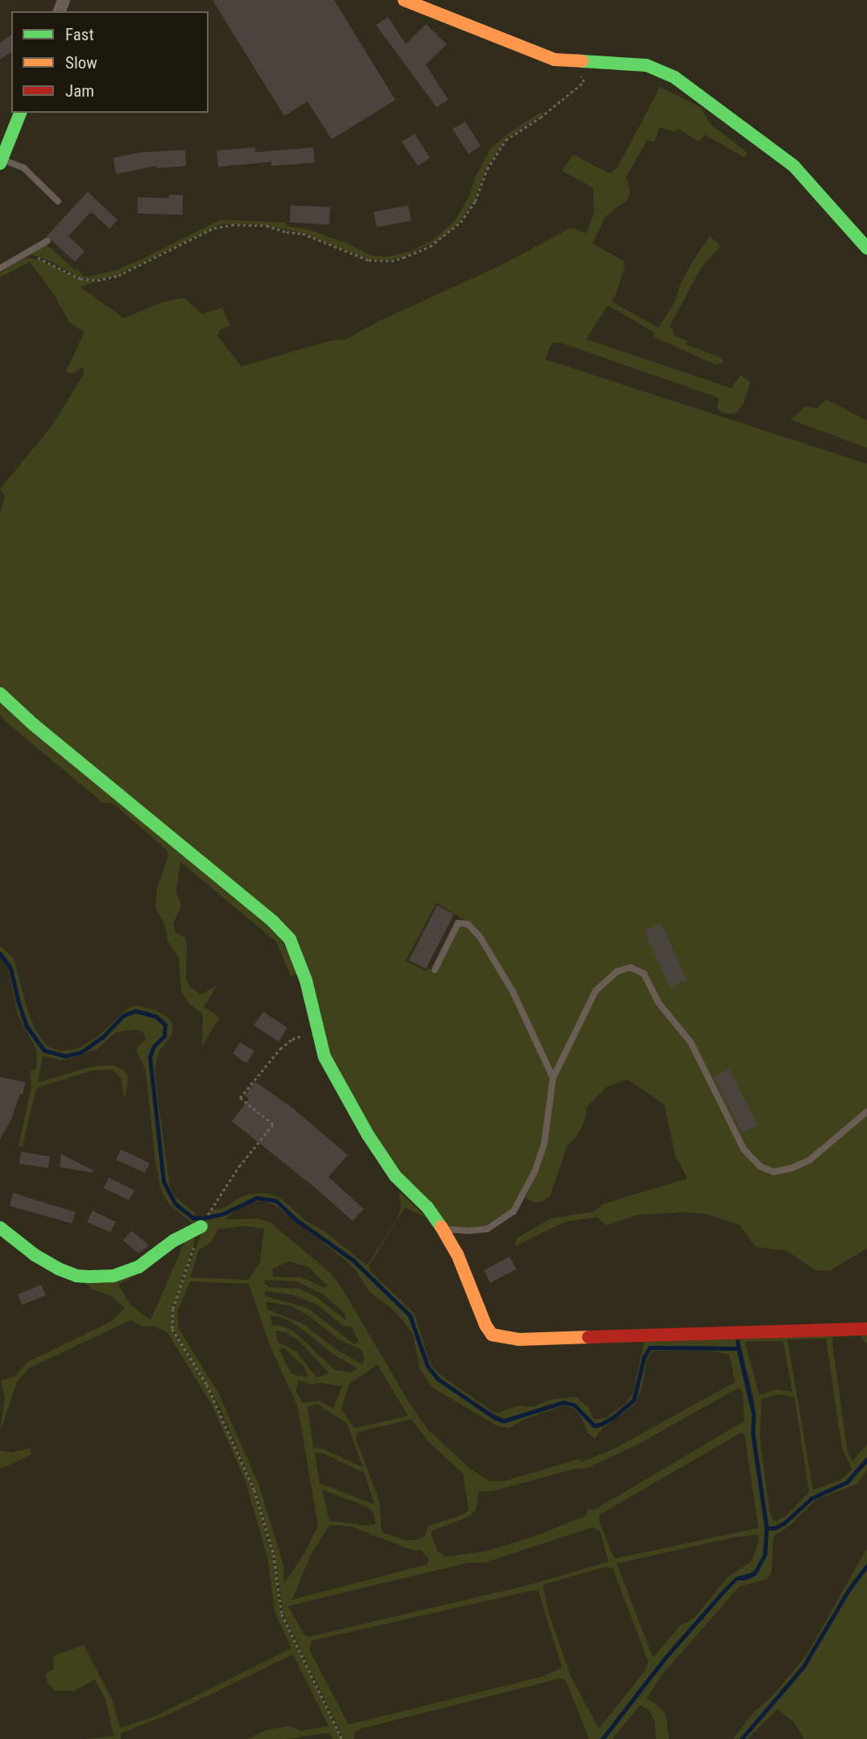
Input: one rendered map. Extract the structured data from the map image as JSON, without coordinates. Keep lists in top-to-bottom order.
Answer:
{
  "legend": ["Fast", "Slow", "Jam"]
}
